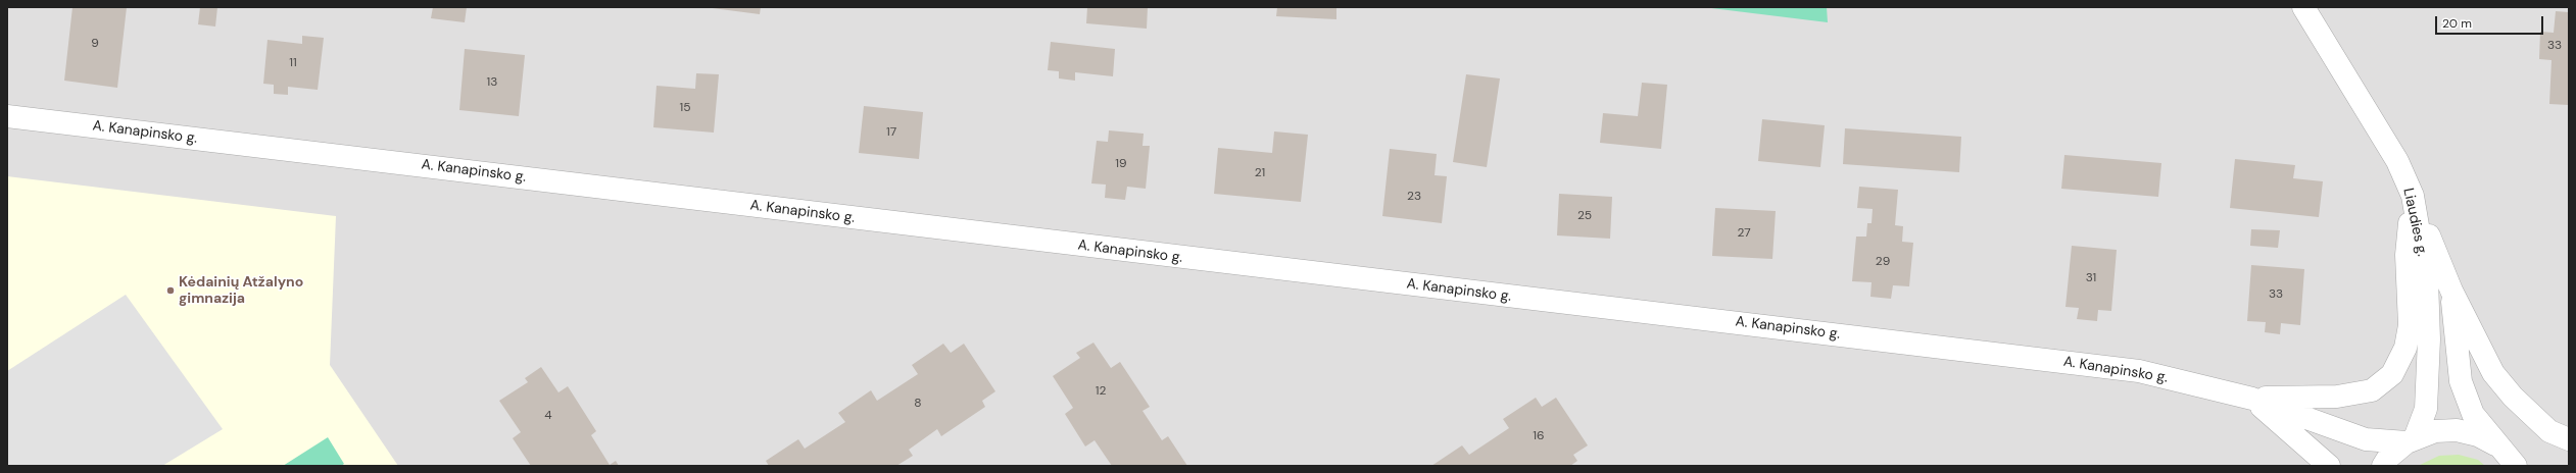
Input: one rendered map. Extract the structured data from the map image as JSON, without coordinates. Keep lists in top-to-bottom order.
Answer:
{
  "streets": {
    "street": ["A. Kanapinsko g.", "Liaudies g."]
  },
  "places": ["Kėdainių Atžalyno gimnazija"],
  "house_numbers": [
    "9",
    "33",
    "11",
    "13",
    "15",
    "17",
    "19",
    "21",
    "23",
    "25",
    "27",
    "29",
    "31",
    "33",
    "12",
    "8",
    "4",
    "16"
  ],
  "scale_bar": "20 m"
}
